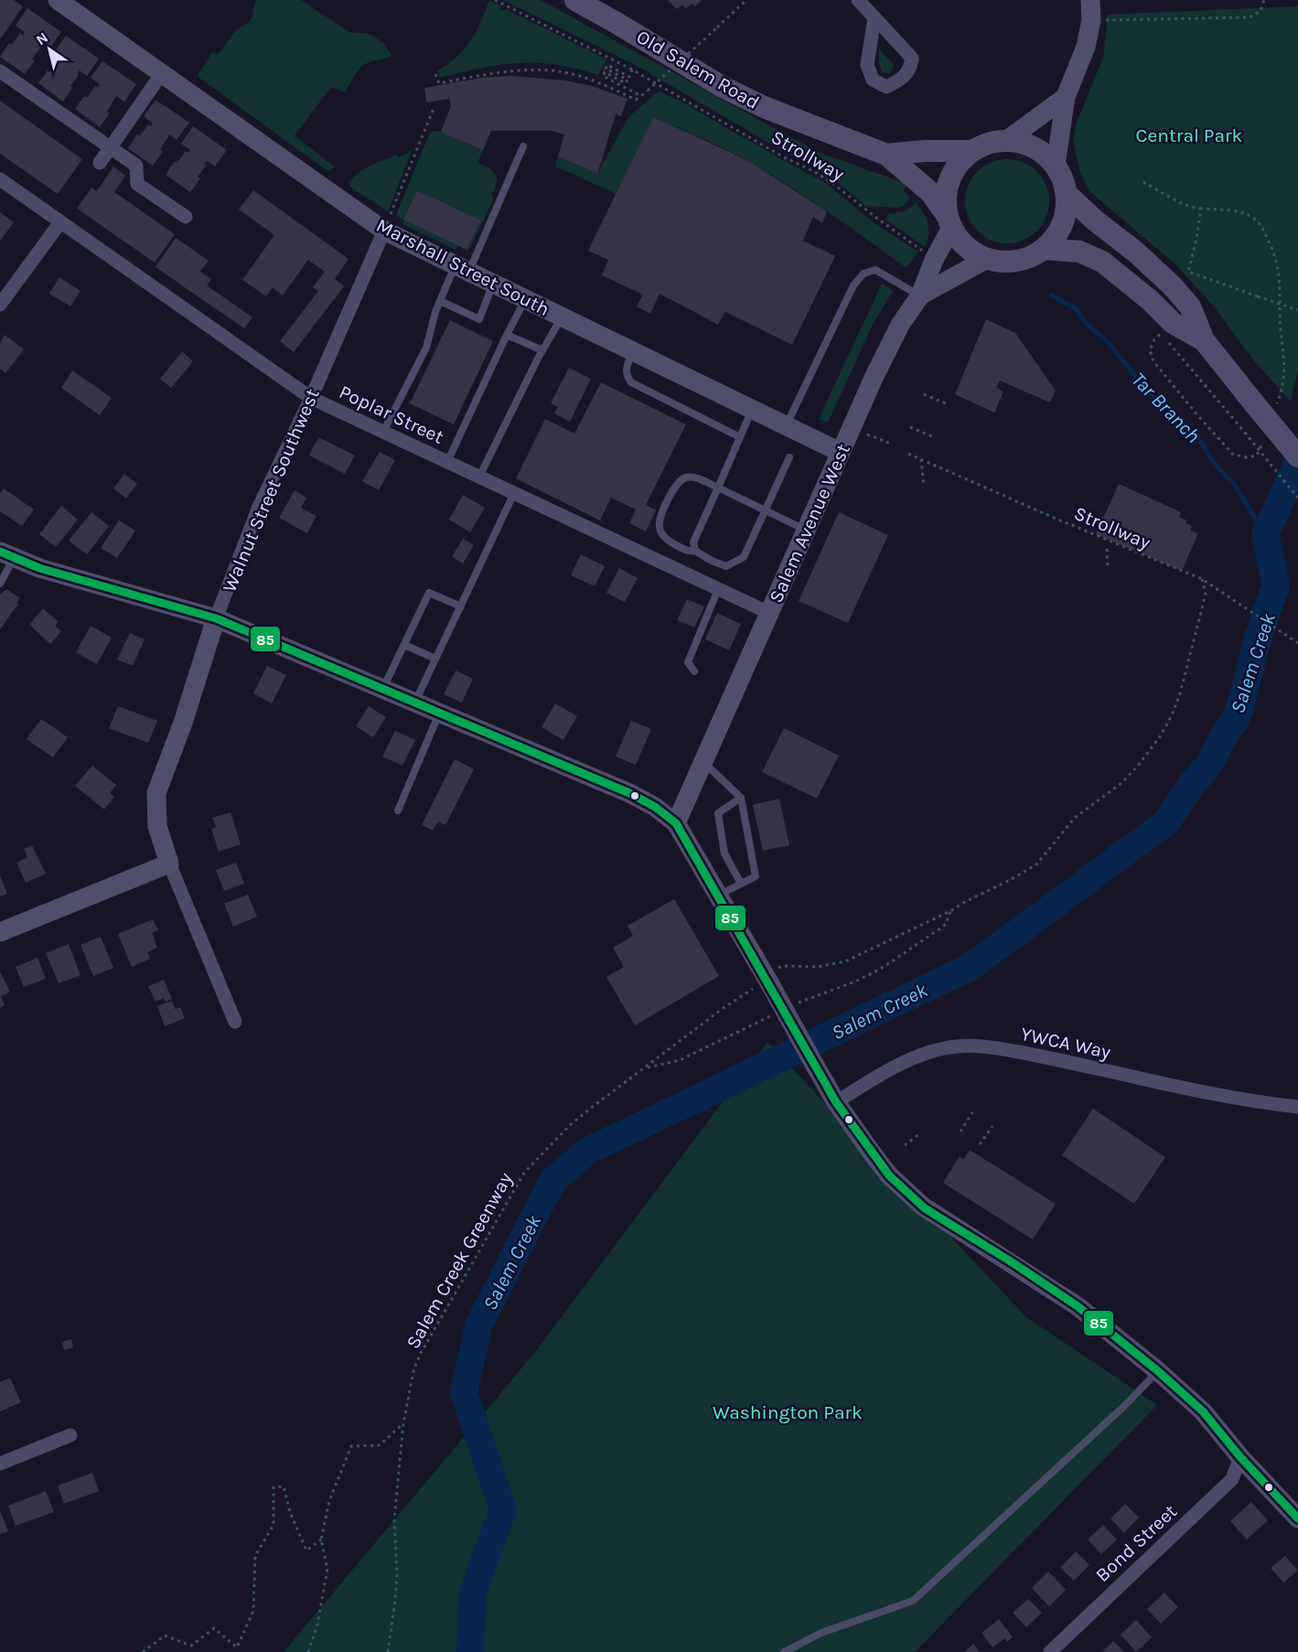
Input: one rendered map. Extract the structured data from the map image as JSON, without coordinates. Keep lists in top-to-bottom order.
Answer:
{
  "streets": {
    "main road": ["Old Salem Road"],
    "street": [
      "Marshall Street South",
      "Poplar Street",
      "Walnut Street Southwest",
      "Salem Avenue West",
      "YWCA Way",
      "Bond Street"
    ],
    "path": ["Strollway", "Salem Creek Greenway"]
  },
  "crossings": [
    ["Old Salem Road", "Salem Avenue West"],
    ["Strollway", "Salem Creek Greenway"],
    ["Marshall Street South", "Walnut Street Southwest"],
    ["Marshall Street South", "Salem Avenue West"],
    ["Poplar Street", "Walnut Street Southwest"],
    ["Poplar Street", "Salem Avenue West"]
  ],
  "water": ["Tar Branch", "Salem Creek"],
  "parks": ["Central Park", "Washington Park"],
  "lines": ["transit line 85"],
  "north": "top left"
}
